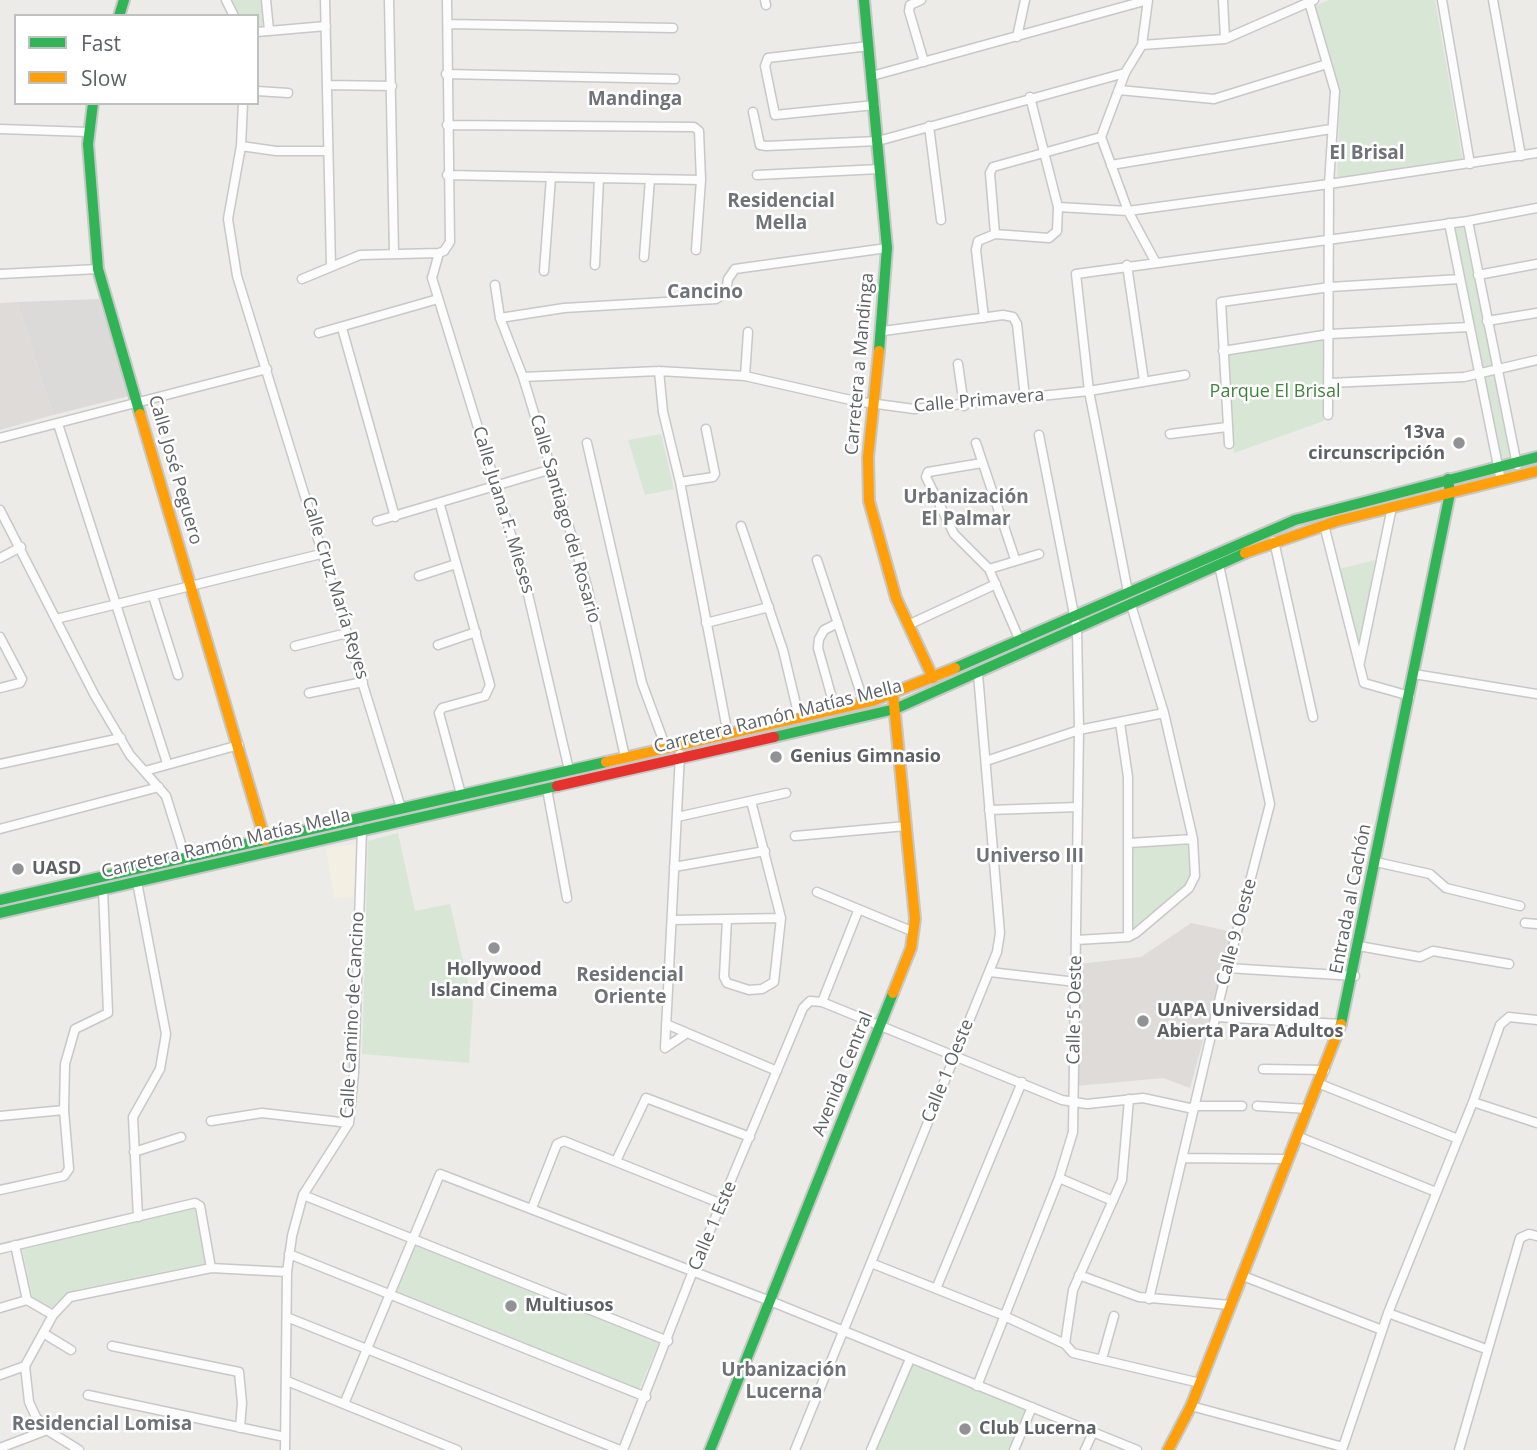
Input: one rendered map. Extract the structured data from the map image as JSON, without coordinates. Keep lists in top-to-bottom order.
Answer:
{
  "streets": {
    "main road": [
      "Carretera a Mandinga",
      "Calle José Peguero",
      "Carretera Ramón Matías Mella",
      "Entrada al Cachón",
      "Avenida Central"
    ],
    "street": [
      "Calle Primavera",
      "Calle Juana F. Mieses",
      "Calle Santiago del Rosario",
      "Calle Cruz María Reyes",
      "Calle 9 Oeste",
      "Calle 5 Oeste",
      "Calle Camino de Cancino",
      "Calle 1 Oeste",
      "Calle 1 Este"
    ]
  },
  "crossings": [
    ["Carretera a Mandinga", "Calle Primavera"],
    ["Carretera a Mandinga", "Carretera Ramón Matías Mella"],
    ["Calle Primavera", "Calle Santiago del Rosario"],
    ["Calle José Peguero", "Carretera Ramón Matías Mella"],
    ["Calle Juana F. Mieses", "Carretera Ramón Matías Mella"],
    ["Calle Santiago del Rosario", "Carretera Ramón Matías Mella"],
    ["Calle Cruz María Reyes", "Carretera Ramón Matías Mella"],
    ["Carretera Ramón Matías Mella", "Entrada al Cachón"],
    ["Carretera Ramón Matías Mella", "Calle 9 Oeste"],
    ["Carretera Ramón Matías Mella", "Calle 5 Oeste"],
    ["Carretera Ramón Matías Mella", "Calle Camino de Cancino"],
    ["Carretera Ramón Matías Mella", "Calle 1 Oeste"],
    ["Carretera Ramón Matías Mella", "Avenida Central"]
  ],
  "districts": [
    "Mandinga",
    "El Brisal",
    "Residencial Mella",
    "Cancino",
    "Urbanización El Palmar",
    "Universo III",
    "Residencial Oriente",
    "Urbanización Lucerna",
    "Residencial Lomisa"
  ],
  "parks": ["Parque El Brisal"],
  "places": [
    "13va circunscripción",
    "Genius Gimnasio",
    "UASD",
    "Hollywood Island Cinema",
    "UAPA Universidad Abierta Para Adultos",
    "Multiusos",
    "Club Lucerna"
  ],
  "legend": ["Fast", "Slow"]
}
